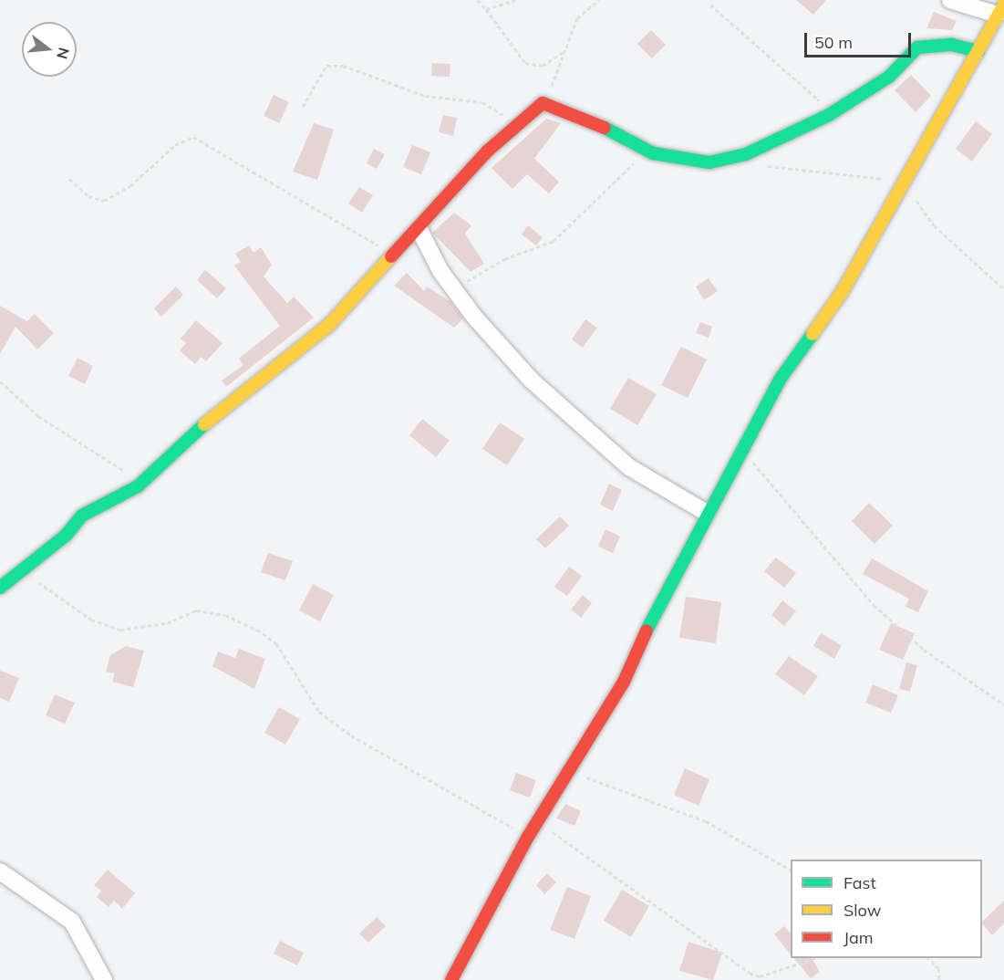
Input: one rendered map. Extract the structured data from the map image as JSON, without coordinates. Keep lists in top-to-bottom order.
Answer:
{
  "legend": ["Fast", "Slow", "Jam"],
  "scale_bar": "50 m",
  "north": "right"
}
